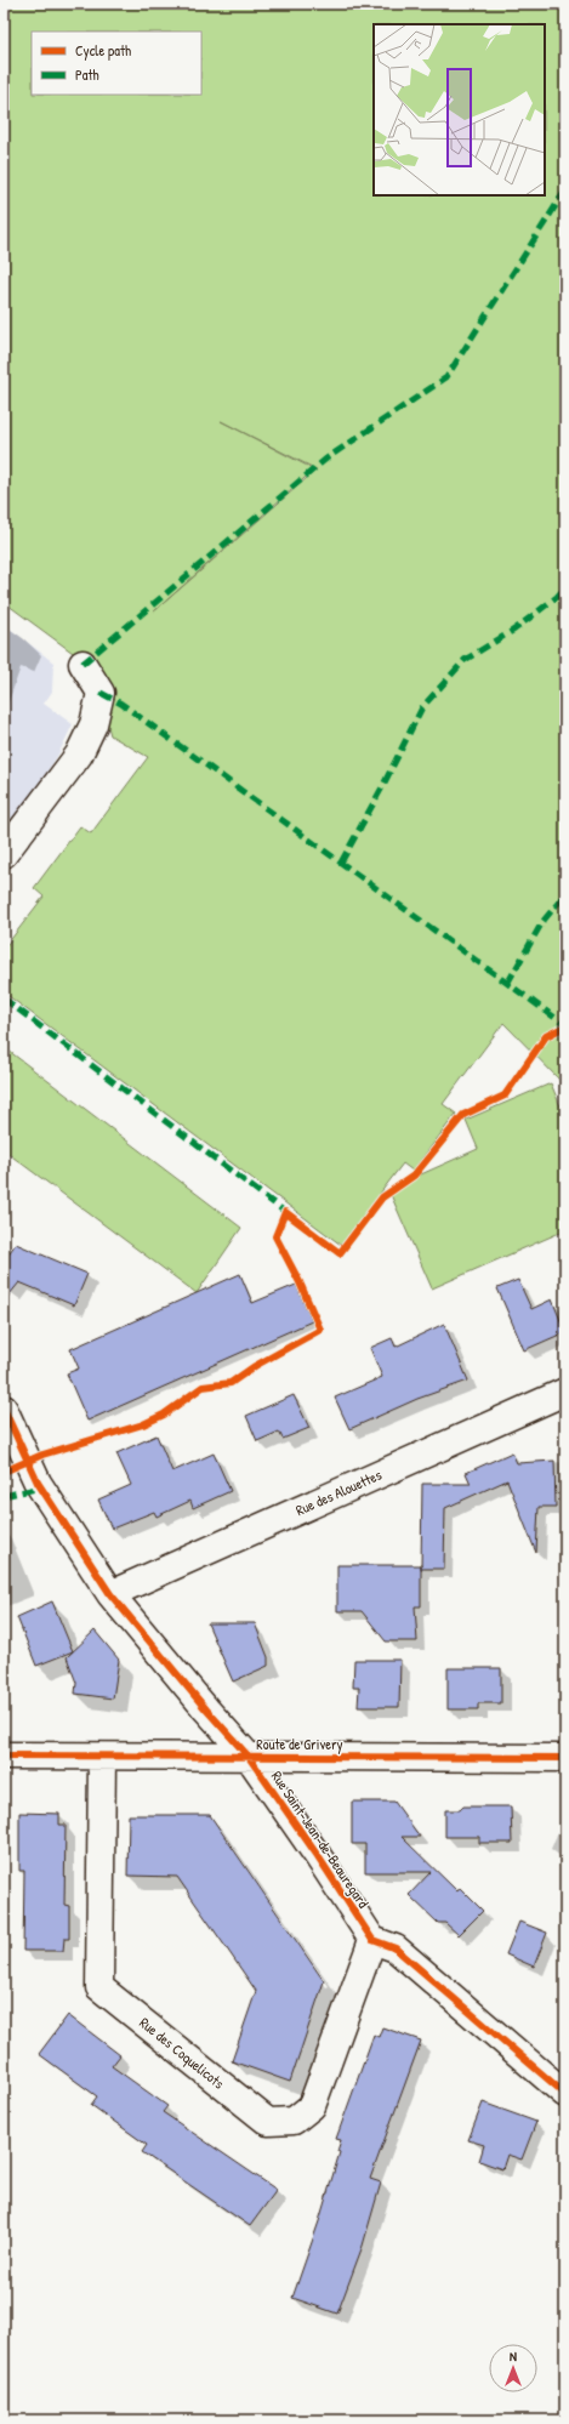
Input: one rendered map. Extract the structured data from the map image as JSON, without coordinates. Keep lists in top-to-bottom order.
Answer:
{
  "streets": {
    "street": [
      "Rue des Alouettes",
      "Route de Grivery",
      "Rue Saint-Jean-de-Beauregard",
      "Rue des Coquelicots"
    ]
  },
  "crossings": [
    ["Rue des Alouettes", "Rue Saint-Jean-de-Beauregard"],
    ["Route de Grivery", "Rue Saint-Jean-de-Beauregard"],
    ["Route de Grivery", "Rue des Coquelicots"],
    ["Rue Saint-Jean-de-Beauregard", "Rue des Coquelicots"]
  ],
  "legend": ["Cycle path", "Path"],
  "north": "top"
}
